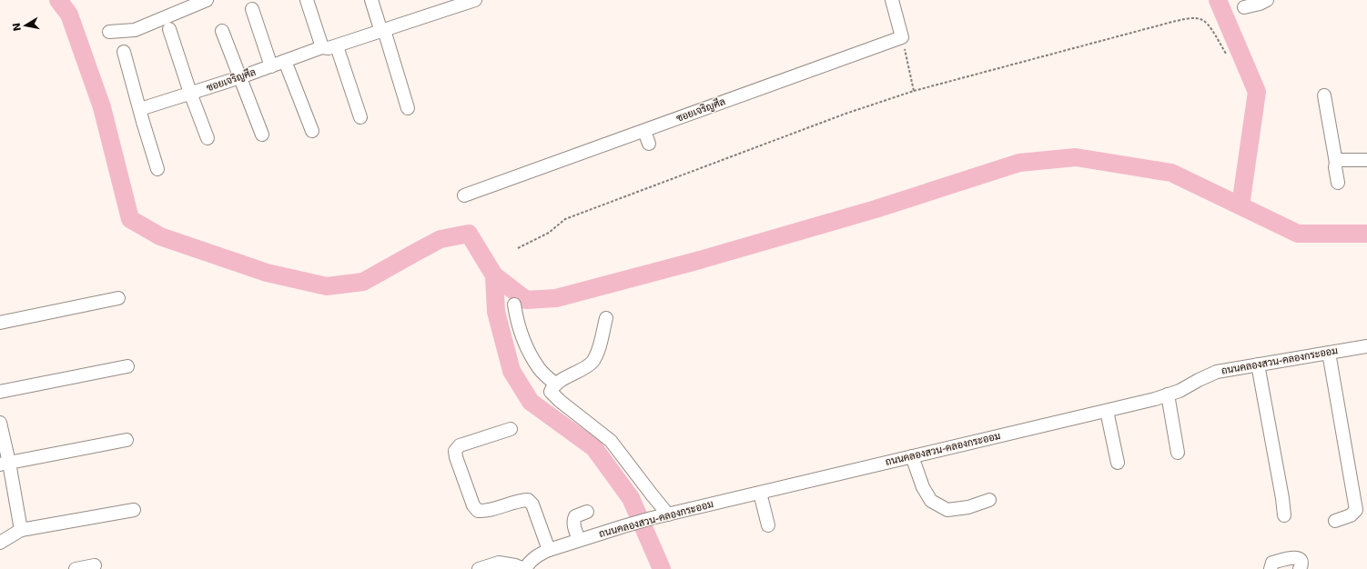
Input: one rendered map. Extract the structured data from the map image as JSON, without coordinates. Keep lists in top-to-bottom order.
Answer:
{
  "streets": {
    "street": ["ซอยเจริญศีล", "ถนนคลองสวน-คลองกระออม"]
  },
  "north": "left"
}
